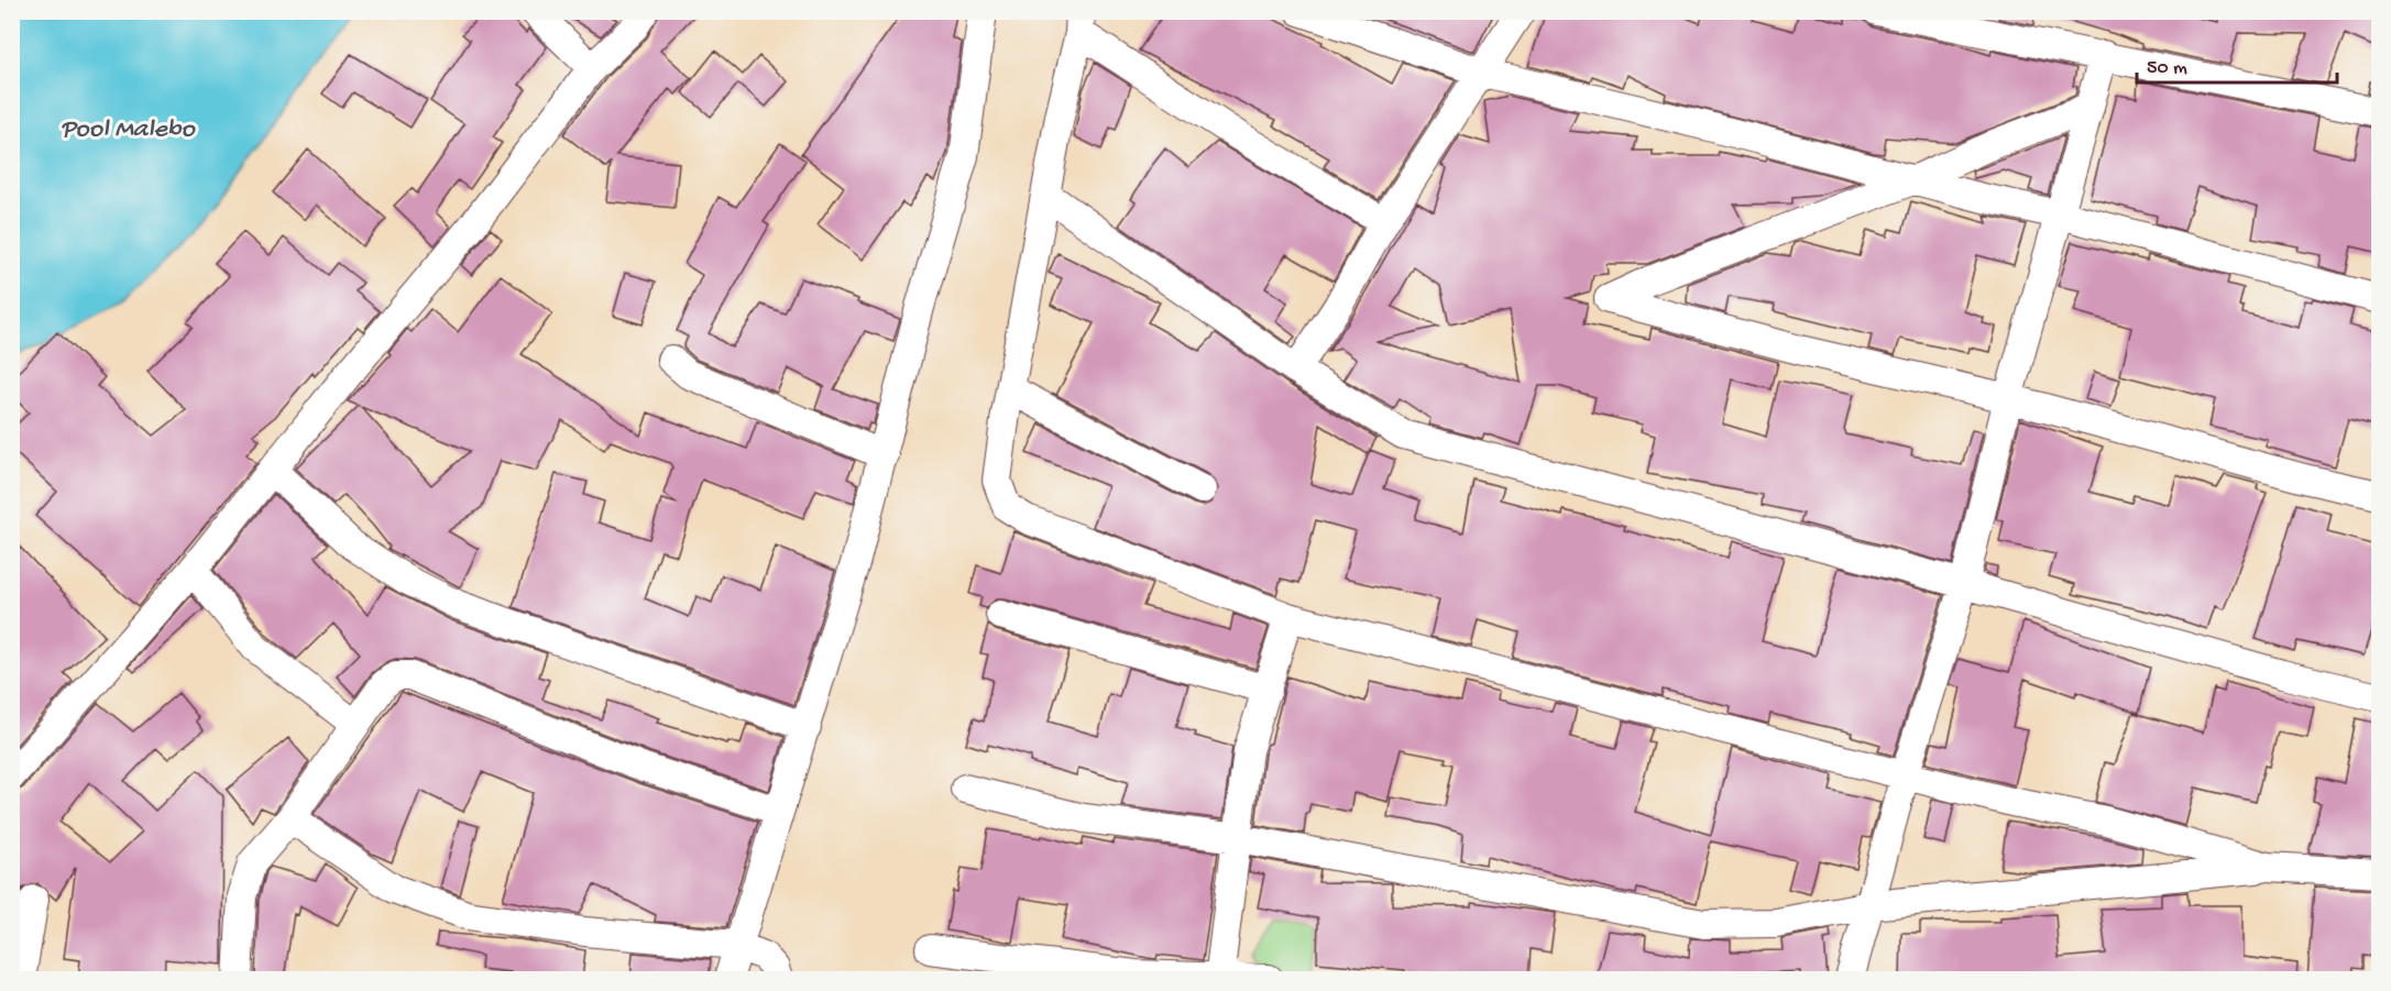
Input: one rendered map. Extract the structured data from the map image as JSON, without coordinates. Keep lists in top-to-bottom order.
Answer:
{
  "water": ["Pool Malebo"],
  "scale_bar": "50 m"
}
